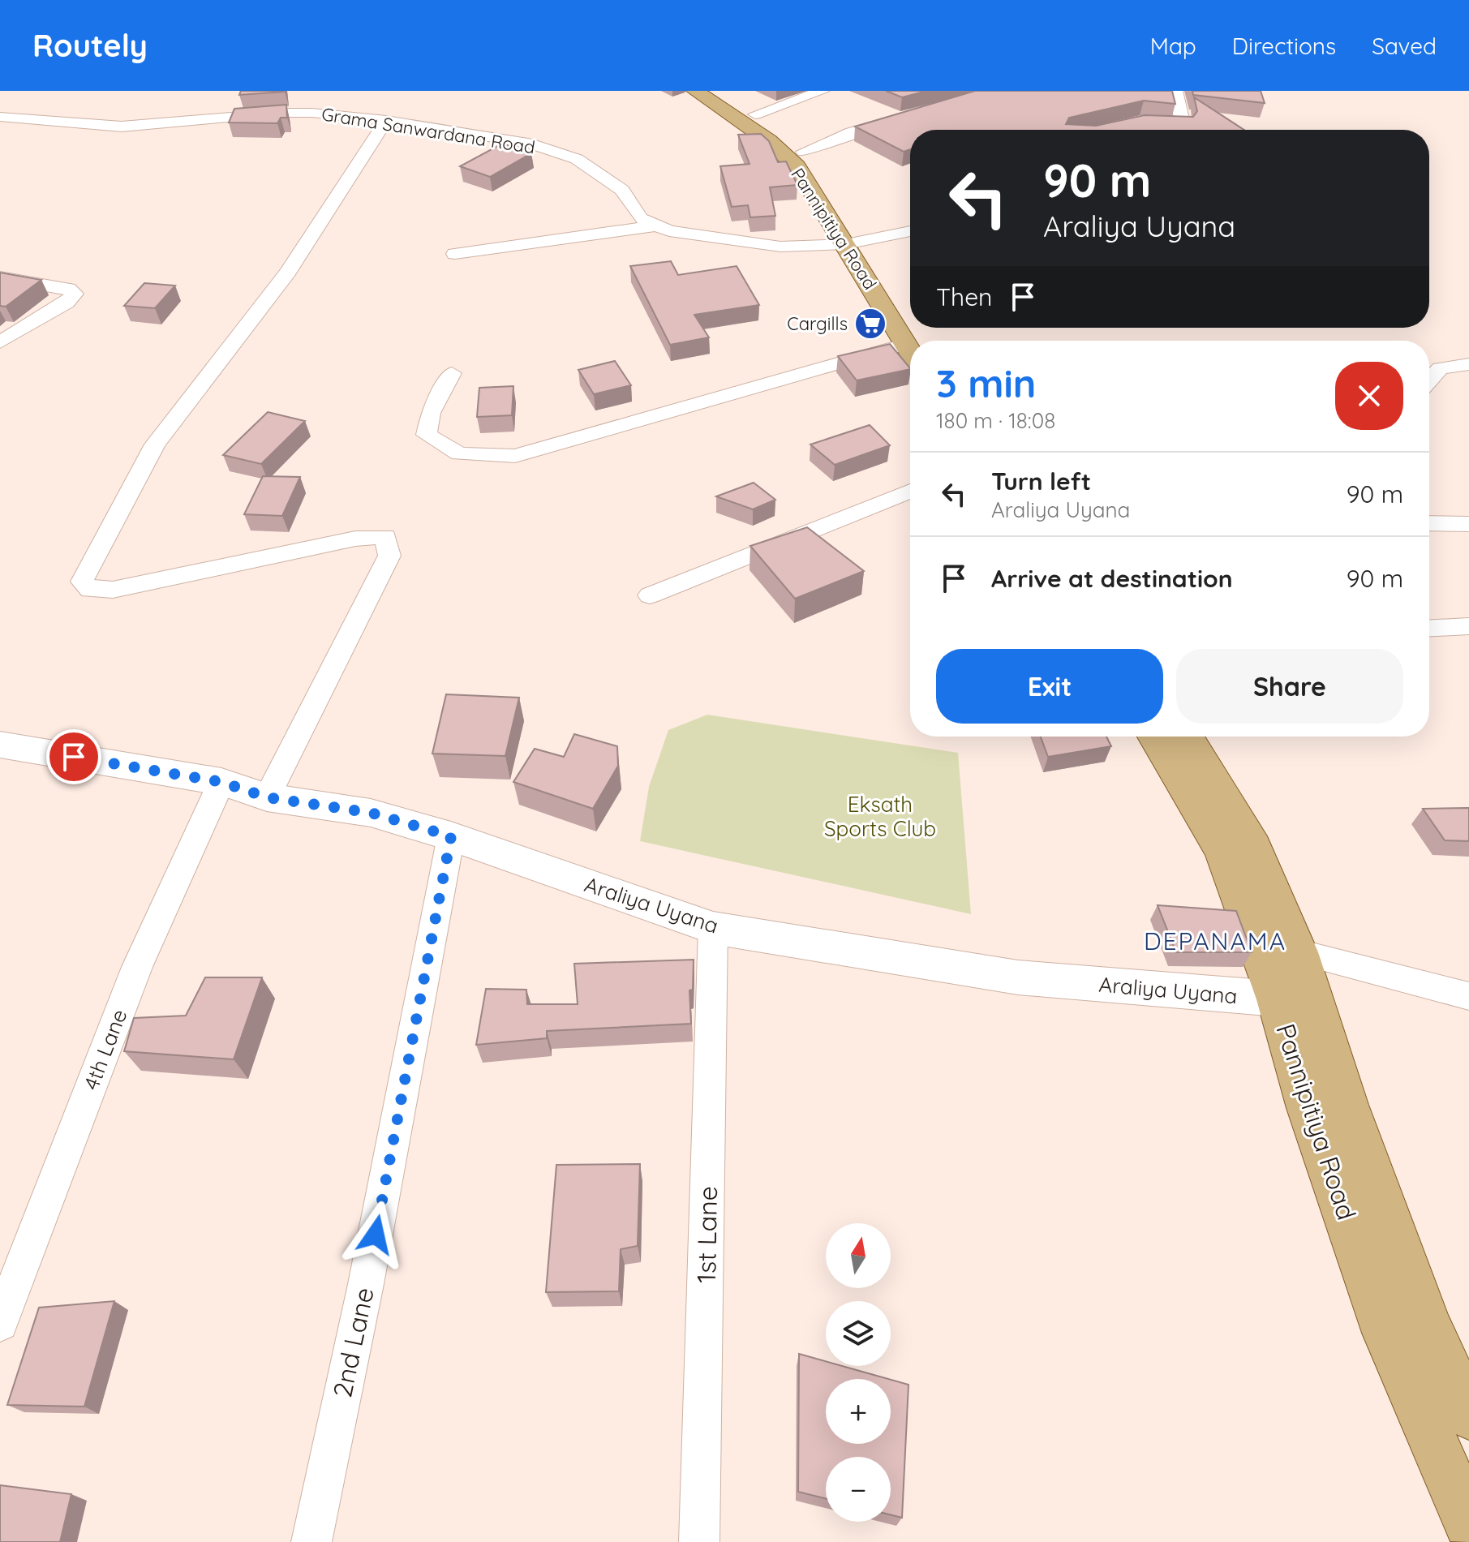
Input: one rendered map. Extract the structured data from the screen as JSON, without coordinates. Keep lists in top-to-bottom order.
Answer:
{
  "streets": {
    "main road": ["Pannipitiya Road"],
    "street": [
      "Grama Sanwardana Road",
      "Araliya Uyana",
      "4th Lane",
      "1st Lane",
      "2nd Lane"
    ]
  },
  "crossings": [
    ["Pannipitiya Road", "Araliya Uyana"],
    ["Araliya Uyana", "4th Lane"],
    ["Araliya Uyana", "1st Lane"],
    ["Araliya Uyana", "2nd Lane"]
  ],
  "districts": ["DEPANAMA"],
  "parks": ["Eksath Sports Club"],
  "places": {
    "supermarket": ["Cargills"]
  },
  "north": "top",
  "page": {
    "header": "Routely",
    "nav": ["Map", "Directions", "Saved"],
    "turn": ["90 m", "Araliya Uyana"],
    "then": "Then",
    "heading": ["3 min", "180 m · 18:08"],
    "list": [
      {
        "name": "Turn left",
        "note": "Araliya Uyana",
        "value": "90 m"
      },
      {
        "name": "Arrive at destination",
        "value": "90 m"
      }
    ],
    "buttons": ["Exit", "Share"],
    "map_buttons": ["+", "−"]
  }
}
